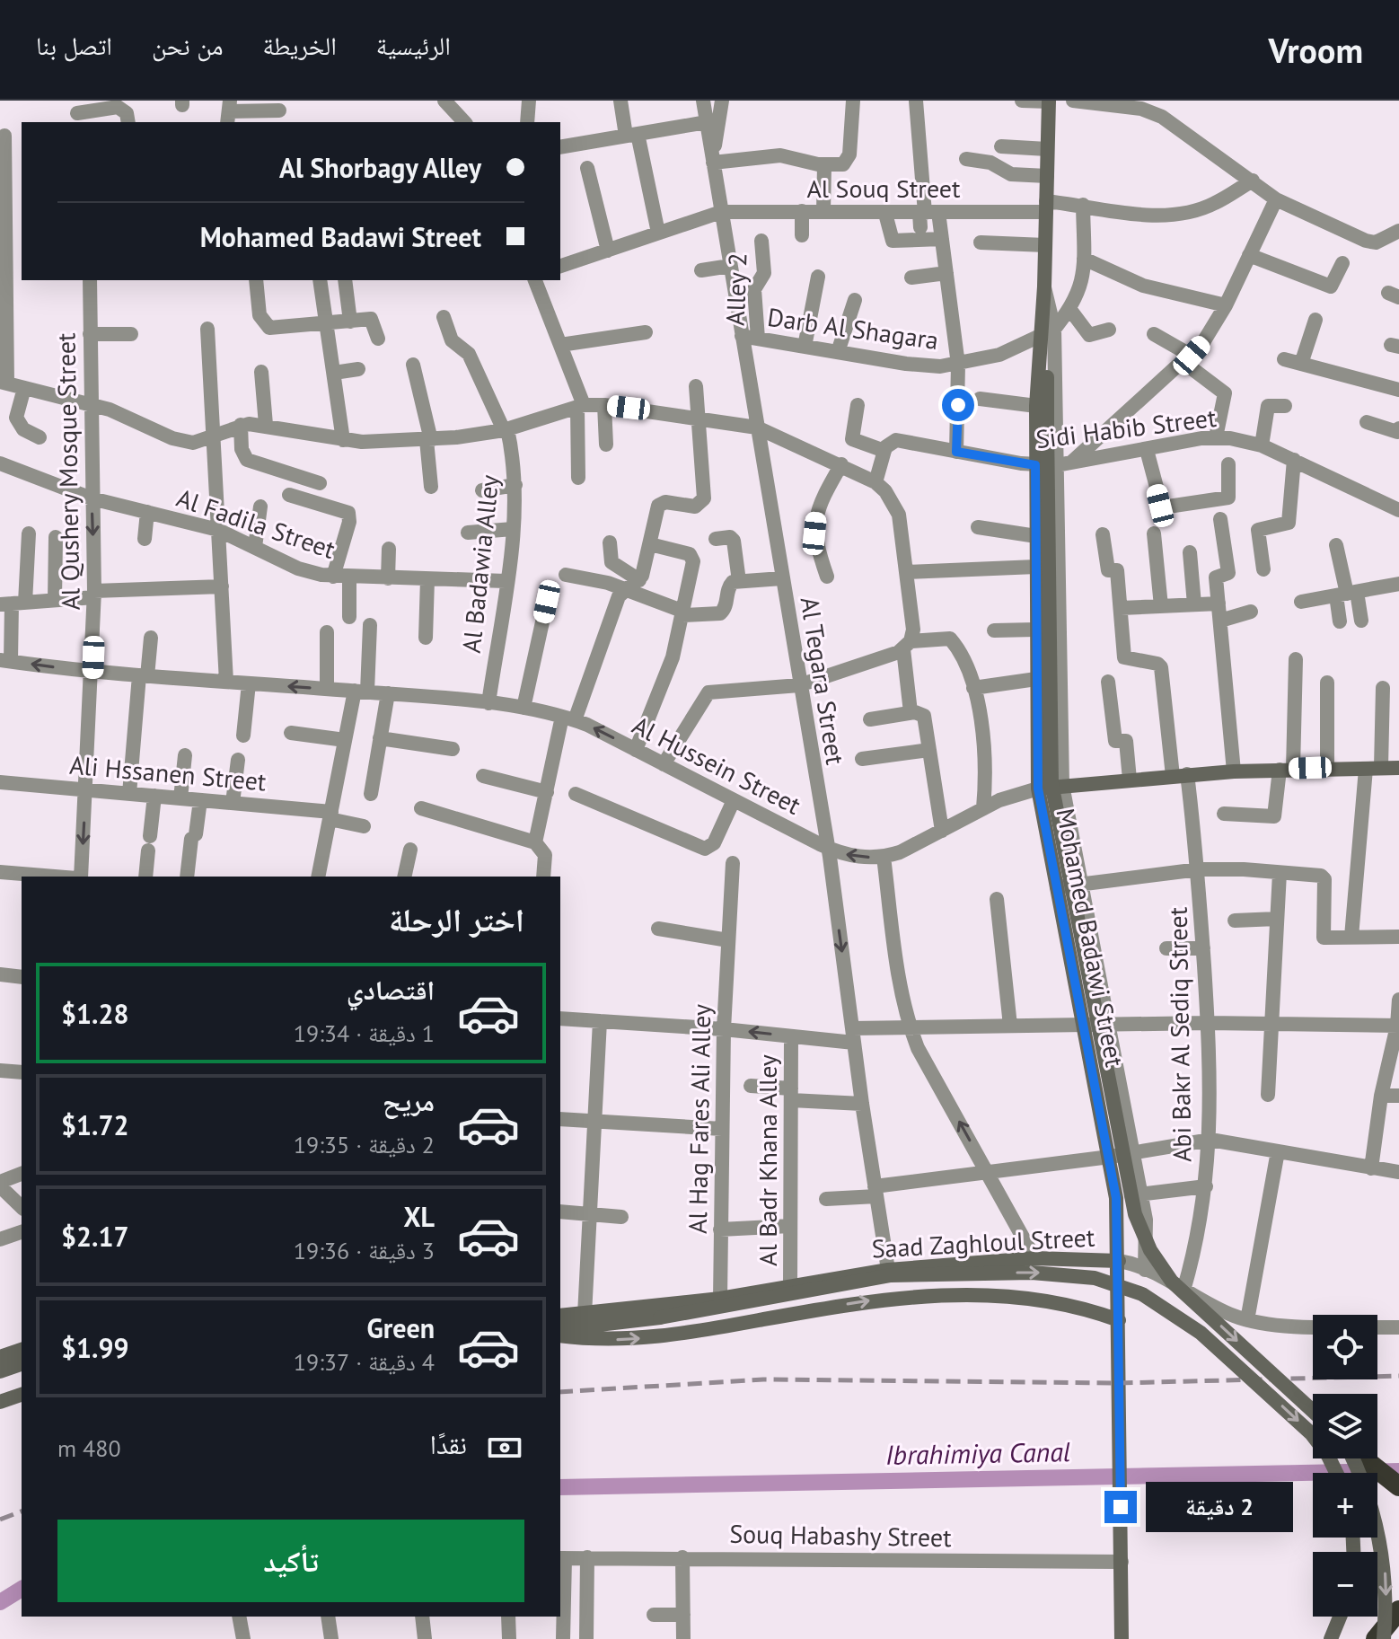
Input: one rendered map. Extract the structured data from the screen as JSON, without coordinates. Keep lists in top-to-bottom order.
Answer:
{
  "streets": {
    "main road": ["Al Hussein Street", "Mohamed Badawi Street", "Saad Zaghloul Street"],
    "street": [
      "Al Souq Street",
      "Alley 2",
      "Darb Al Shagara",
      "Sidi Habib Street",
      "Al Qushery Mosque Street",
      "Al Fadila Street",
      "Al Badawia Alley",
      "Al Tegara Street",
      "Ali Hssanen Street",
      "Abi Bakr Al Sediq Street",
      "Al Hag Fares Ali Alley",
      "Al Badr Khana Alley",
      "Souq Habashy Street"
    ]
  },
  "crossings": [
    ["Al Souq Street", "Al Tegara Street"],
    ["Al Souq Street", "Mohamed Badawi Street"],
    ["Alley 2", "Darb Al Shagara"],
    ["Darb Al Shagara", "Al Tegara Street"],
    ["Darb Al Shagara", "Mohamed Badawi Street"],
    ["Sidi Habib Street", "Mohamed Badawi Street"],
    ["Al Qushery Mosque Street", "Al Fadila Street"],
    ["Al Qushery Mosque Street", "Al Hussein Street"],
    ["Al Qushery Mosque Street", "Ali Hssanen Street"],
    ["Al Fadila Street", "Al Badawia Alley"],
    ["Al Badawia Alley", "Al Hussein Street"],
    ["Al Tegara Street", "Al Hussein Street"],
    ["Al Tegara Street", "Saad Zaghloul Street"],
    ["Al Hussein Street", "Mohamed Badawi Street"],
    ["Al Hussein Street", "Abi Bakr Al Sediq Street"],
    ["Mohamed Badawi Street", "Saad Zaghloul Street"],
    ["Mohamed Badawi Street", "Souq Habashy Street"],
    ["Abi Bakr Al Sediq Street", "Saad Zaghloul Street"],
    ["Al Hag Fares Ali Alley", "Saad Zaghloul Street"],
    ["Al Badr Khana Alley", "Saad Zaghloul Street"]
  ],
  "water": ["Ibrahimiya Canal"],
  "page": {
    "header": "Vroom",
    "nav": [
      "الرئيسية",
      "الخريطة",
      "من نحن",
      "اتصل بنا"
    ],
    "banner": ["Al Shorbagy Alley", "Mohamed Badawi Street"],
    "heading": "اختر الرحلة",
    "list": [
      {
        "name": "اقتصادي",
        "note": "1 دقيقة · 19:34",
        "value": "$1.28"
      },
      {
        "name": "مريح",
        "note": "2 دقيقة · 19:35",
        "value": "$1.72"
      },
      {
        "name": "XL",
        "note": "3 دقيقة · 19:36",
        "value": "$2.17"
      },
      {
        "name": "Green",
        "note": "4 دقيقة · 19:37",
        "value": "$1.99"
      }
    ],
    "map_buttons": ["+", "−"],
    "pay": ["نقدًا", "480 m"],
    "bubble": "2 دقيقة",
    "buttons": "تأكيد"
  }
}
